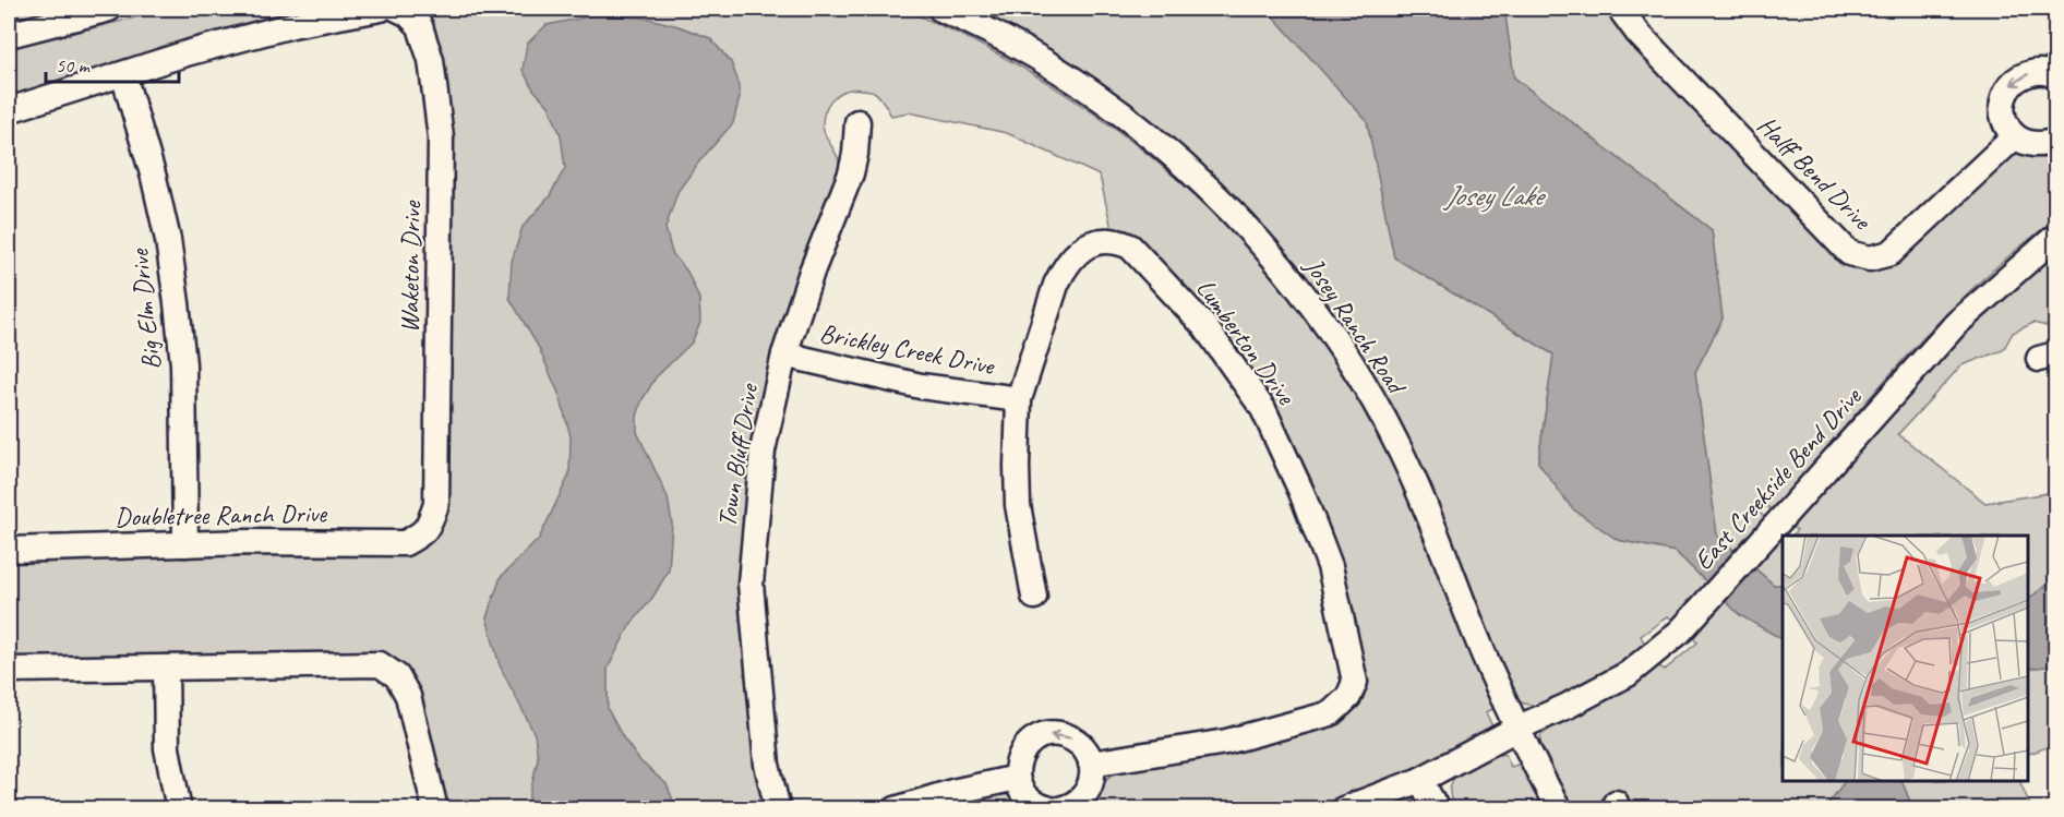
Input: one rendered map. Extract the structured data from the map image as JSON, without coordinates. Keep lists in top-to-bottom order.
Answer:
{
  "streets": {
    "street": [
      "Halff Bend Drive",
      "Waketon Drive",
      "Big Elm Drive",
      "Josey Ranch Road",
      "Lumberton Drive",
      "Brickley Creek Drive",
      "Town Bluff Drive",
      "East Creekside Bend Drive",
      "Doubletree Ranch Drive"
    ]
  },
  "crossings": [
    ["Waketon Drive", "Doubletree Ranch Drive"],
    ["Big Elm Drive", "Doubletree Ranch Drive"],
    ["Josey Ranch Road", "East Creekside Bend Drive"],
    ["Lumberton Drive", "Brickley Creek Drive"],
    ["Brickley Creek Drive", "Town Bluff Drive"]
  ],
  "water": ["Josey Lake"],
  "scale_bar": "50 m"
}
